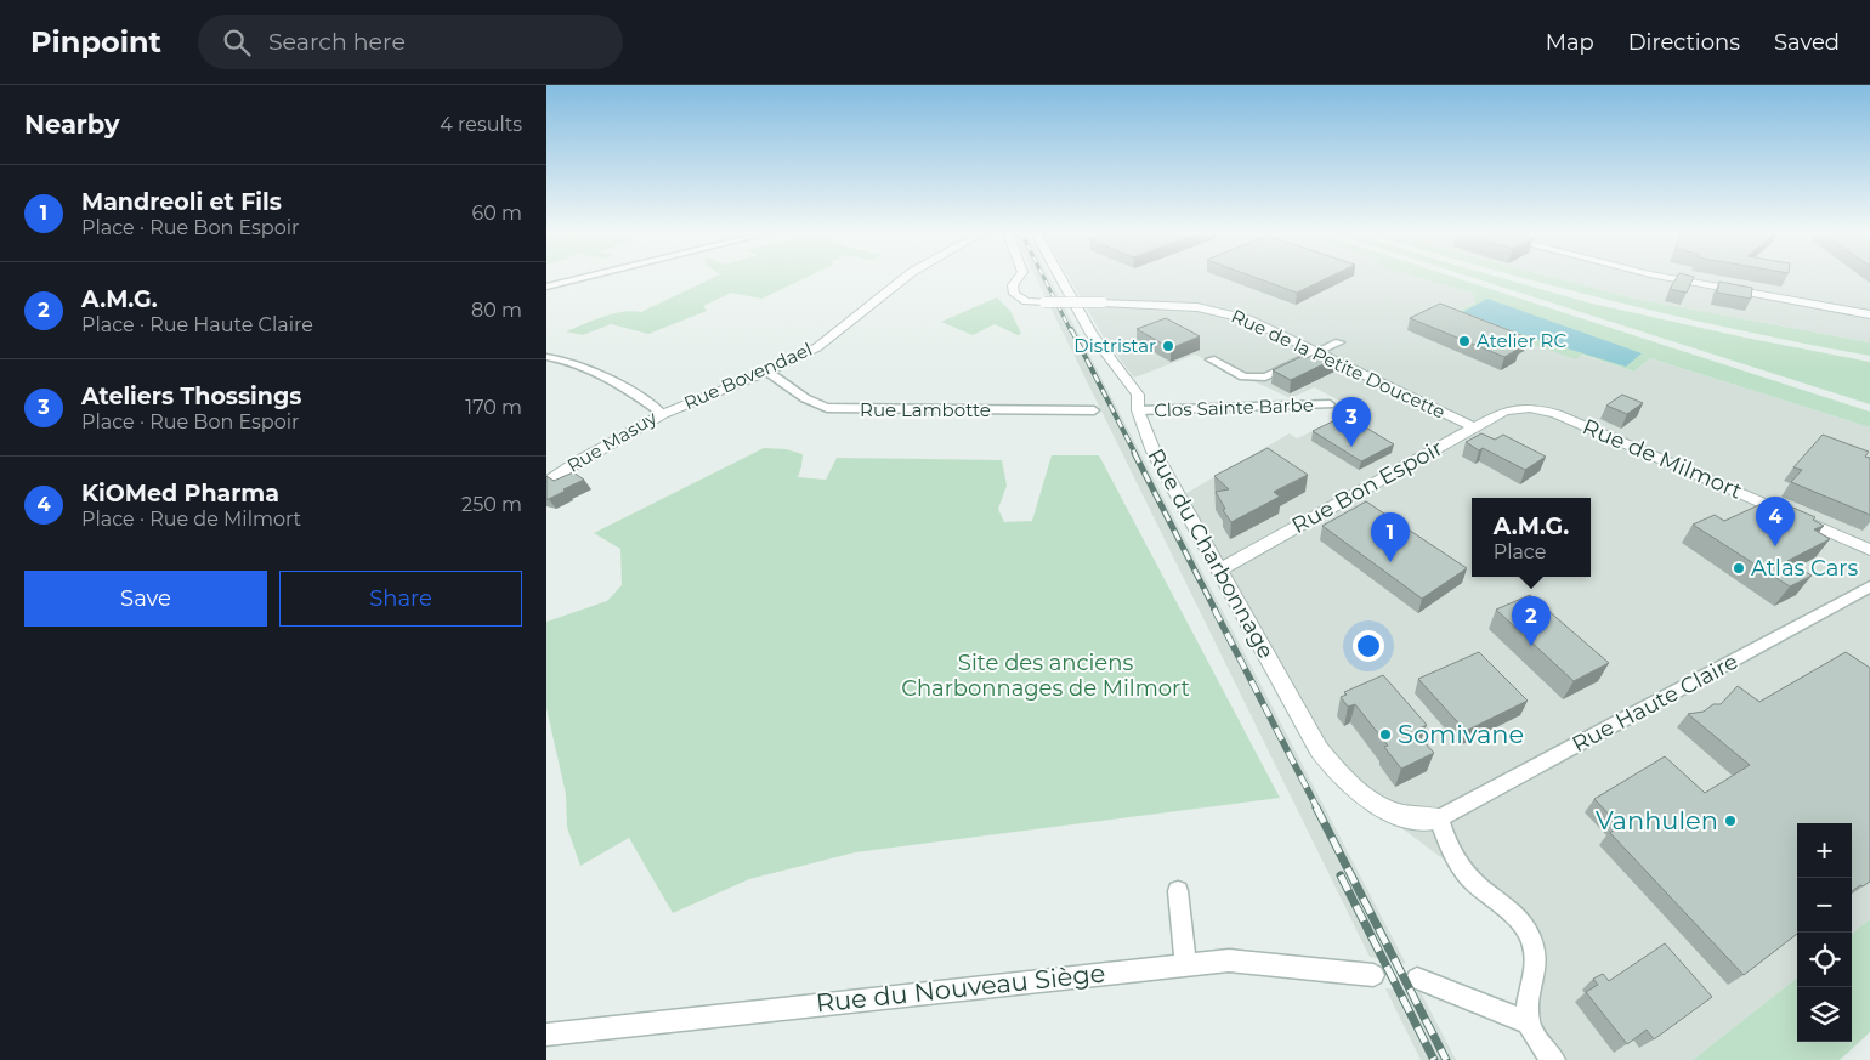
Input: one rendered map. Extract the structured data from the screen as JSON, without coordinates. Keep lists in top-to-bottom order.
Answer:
{
  "streets": {
    "street": [
      "Rue de la Petite Doucette",
      "Rue Bovendael",
      "Clos Sainte Barbe",
      "Rue Lambotte",
      "Rue Masuy",
      "Rue de Milmort",
      "Rue Bon Espoir",
      "Rue du Charbonnage",
      "Rue Haute Claire",
      "Rue du Nouveau Siège"
    ]
  },
  "crossings": [
    ["Rue de la Petite Doucette", "Rue Bon Espoir"],
    ["Rue Bovendael", "Rue Lambotte"],
    ["Rue Bovendael", "Rue Masuy"],
    ["Clos Sainte Barbe", "Rue du Charbonnage"],
    ["Rue de Milmort", "Rue Bon Espoir"],
    ["Rue Bon Espoir", "Rue du Charbonnage"],
    ["Rue du Charbonnage", "Rue Haute Claire"]
  ],
  "parks": ["Site des anciens Charbonnages de Milmort"],
  "places": [
    "Atelier RC",
    "Distristar",
    "Atlas Cars",
    "Somivane",
    "Vanhulen"
  ],
  "page": {
    "header": "Pinpoint",
    "search": "Search here",
    "nav": ["Map", "Directions", "Saved"],
    "heading": ["Nearby", "4 results"],
    "list": [
      {
        "mark": "1",
        "name": "Mandreoli et Fils",
        "note": "Place · Rue Bon Espoir",
        "value": "60 m"
      },
      {
        "mark": "2",
        "name": "A.M.G.",
        "note": "Place · Rue Haute Claire",
        "value": "80 m"
      },
      {
        "mark": "3",
        "name": "Ateliers Thossings",
        "note": "Place · Rue Bon Espoir",
        "value": "170 m"
      },
      {
        "mark": "4",
        "name": "KiOMed Pharma",
        "note": "Place · Rue de Milmort",
        "value": "250 m"
      }
    ],
    "pins": [
      "3",
      "4",
      "1",
      "2"
    ],
    "popup": ["A.M.G.", "Place"],
    "buttons": ["Save", "Share"],
    "map_buttons": ["+", "−"]
  }
}
